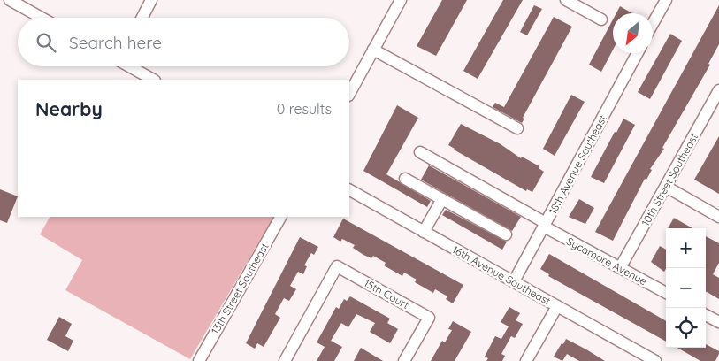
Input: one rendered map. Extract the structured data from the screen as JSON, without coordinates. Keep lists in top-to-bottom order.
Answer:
{
  "streets": {
    "street": [
      "18th Avenue Southeast",
      "10th Street Southeast",
      "Sycamore Avenue",
      "16th Avenue Southeast",
      "13th Street Southeast",
      "15th Court"
    ]
  },
  "crossings": [
    ["18th Avenue Southeast", "Sycamore Avenue"],
    ["18th Avenue Southeast", "16th Avenue Southeast"],
    ["10th Street Southeast", "Sycamore Avenue"]
  ],
  "north": "bottom left",
  "page": {
    "search": "Search here",
    "heading": ["Nearby", "0 results"],
    "map_buttons": ["+", "−"]
  }
}
